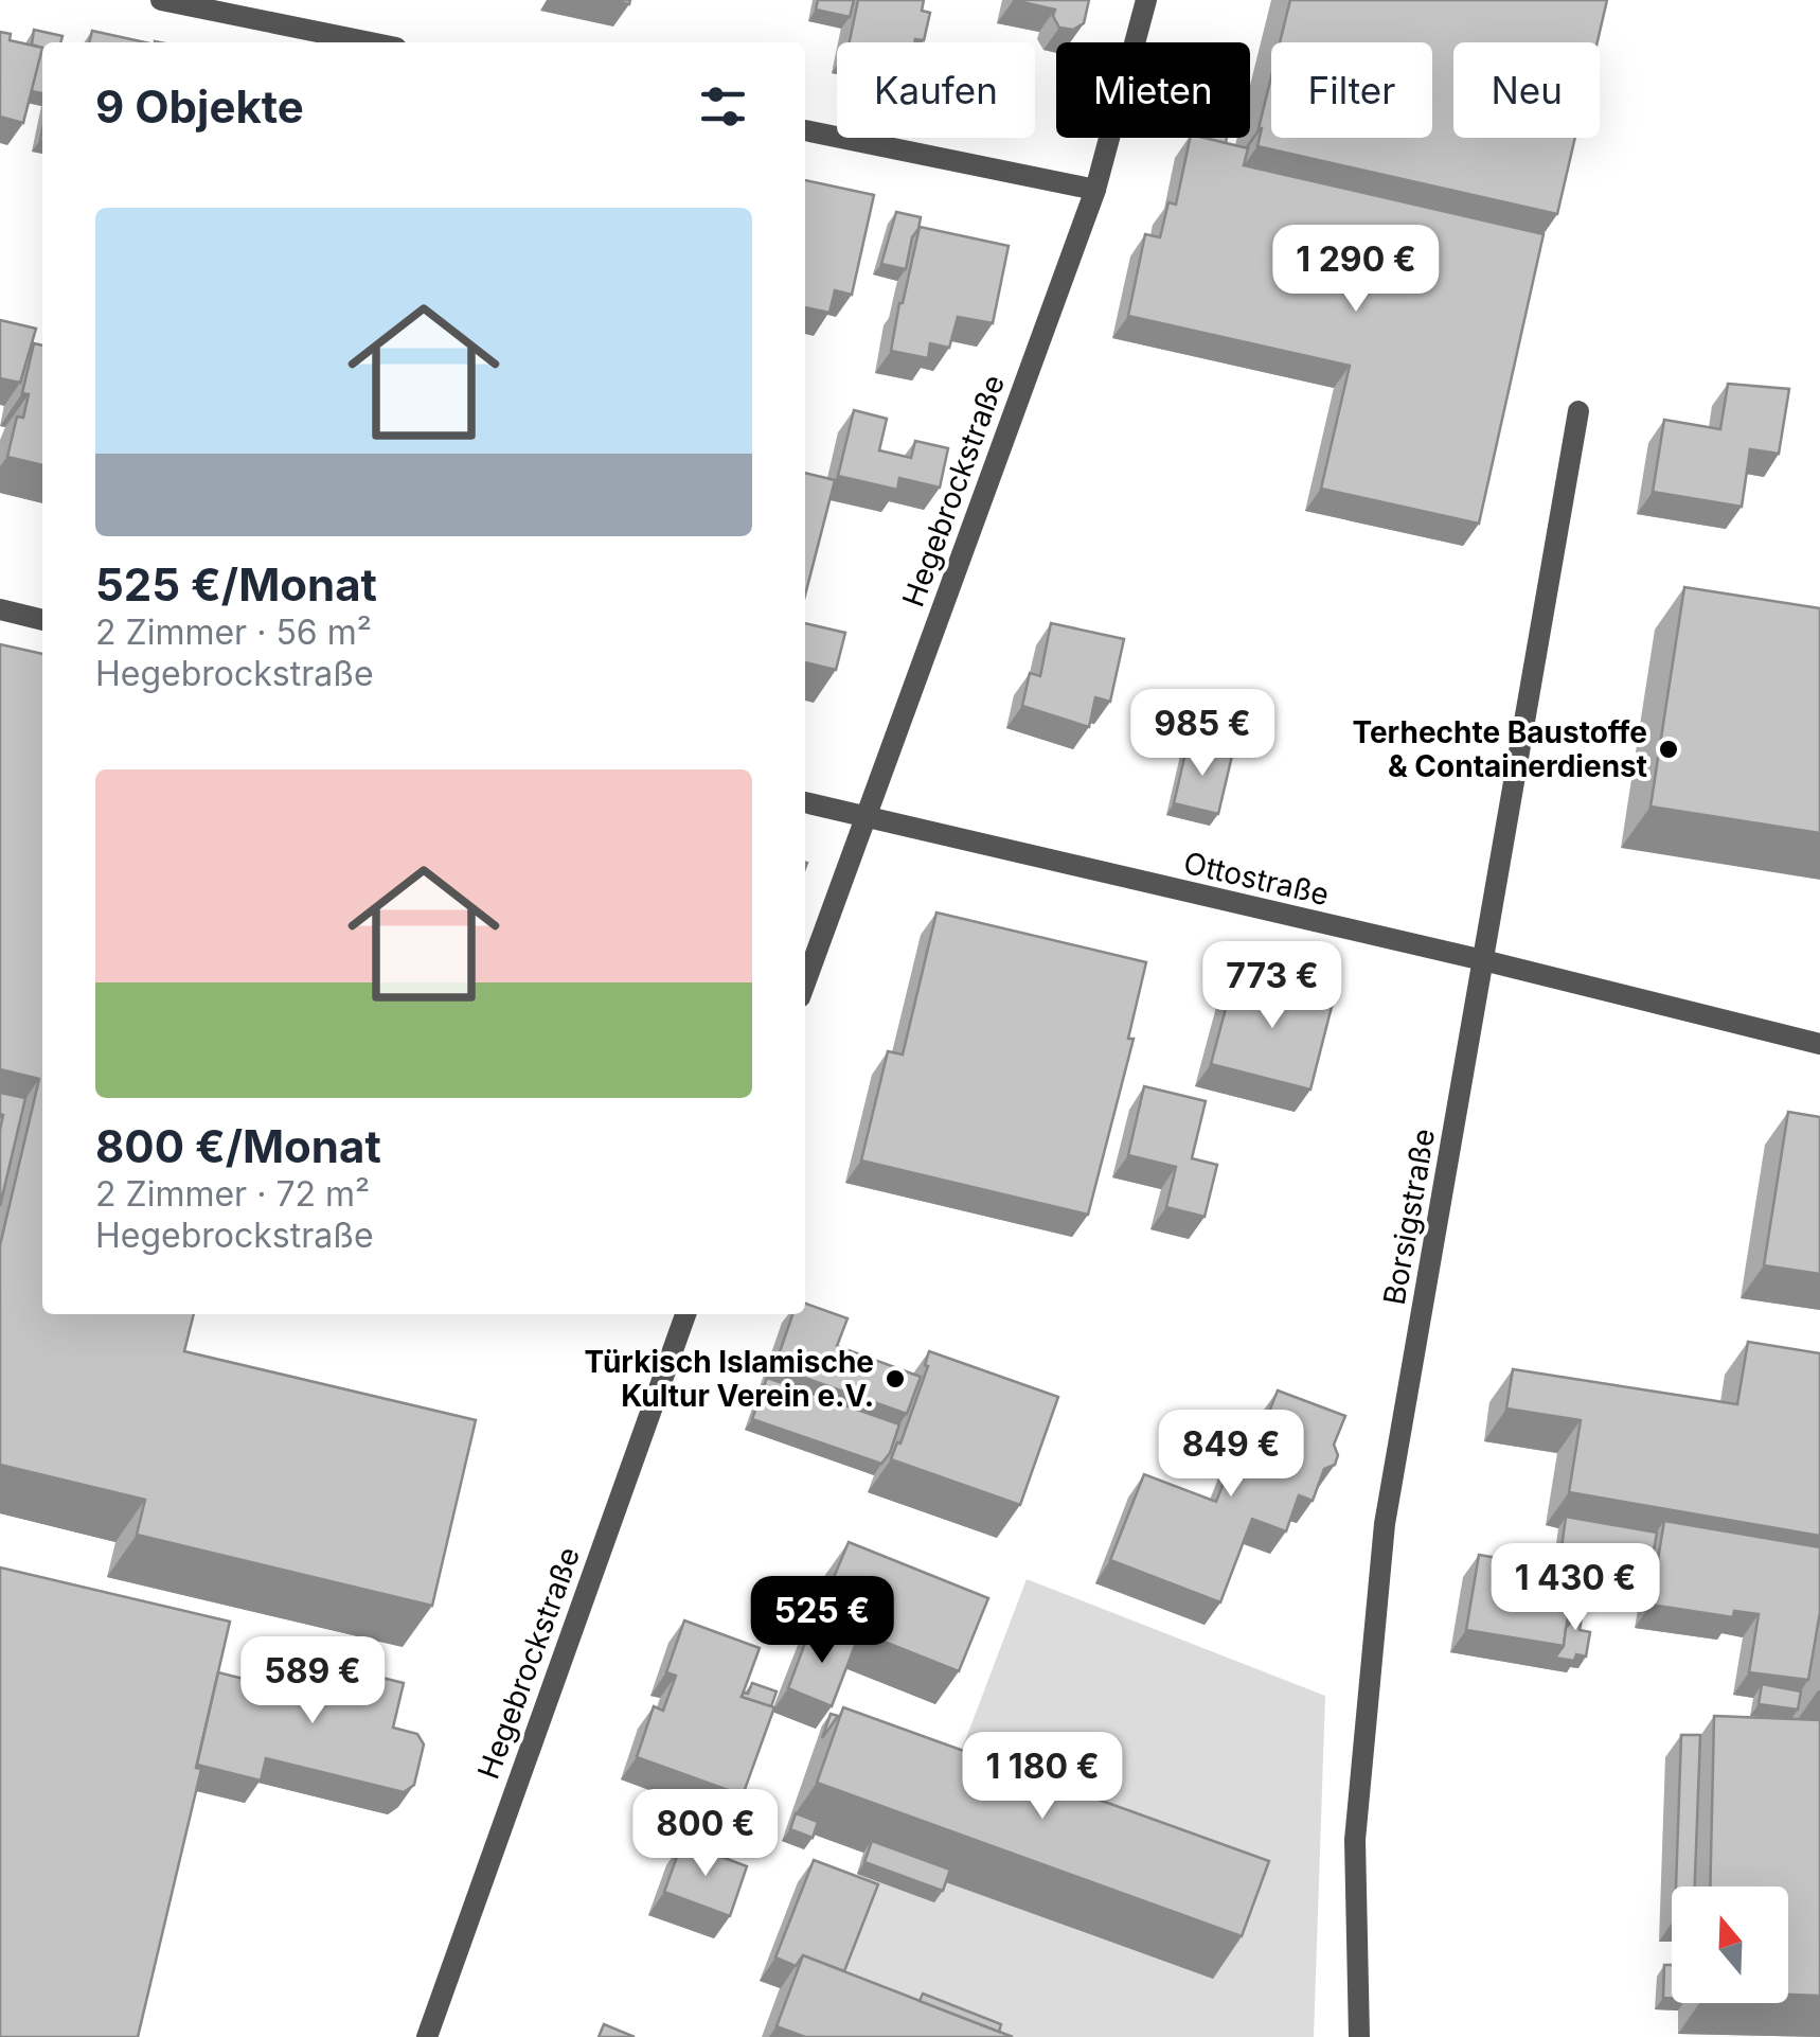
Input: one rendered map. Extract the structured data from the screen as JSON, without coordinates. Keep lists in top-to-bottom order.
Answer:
{
  "streets": {
    "street": ["Hegebrockstraße", "Ottostraße", "Borsigstraße"]
  },
  "crossings": [
    ["Hegebrockstraße", "Ottostraße"],
    ["Ottostraße", "Borsigstraße"]
  ],
  "places": ["Terhechte Baustoffe & Containerdienst", "Türkisch Islamische Kultur Verein e.V."],
  "north": "top",
  "page": {
    "chip": [
      "Kaufen",
      "Mieten",
      "Filter",
      "Neu"
    ],
    "heading": "9 Objekte",
    "list": [
      {
        "name": "525 €/Monat",
        "note": "2 Zimmer · 56 m² · Hegebrockstraße"
      },
      {
        "name": "800 €/Monat",
        "note": "2 Zimmer · 72 m² · Hegebrockstraße"
      }
    ],
    "price": [
      "1 290 €",
      "985 €",
      "773 €",
      "849 €",
      "1 430 €",
      "525 €",
      "589 €",
      "1 180 €",
      "800 €"
    ]
  }
}
